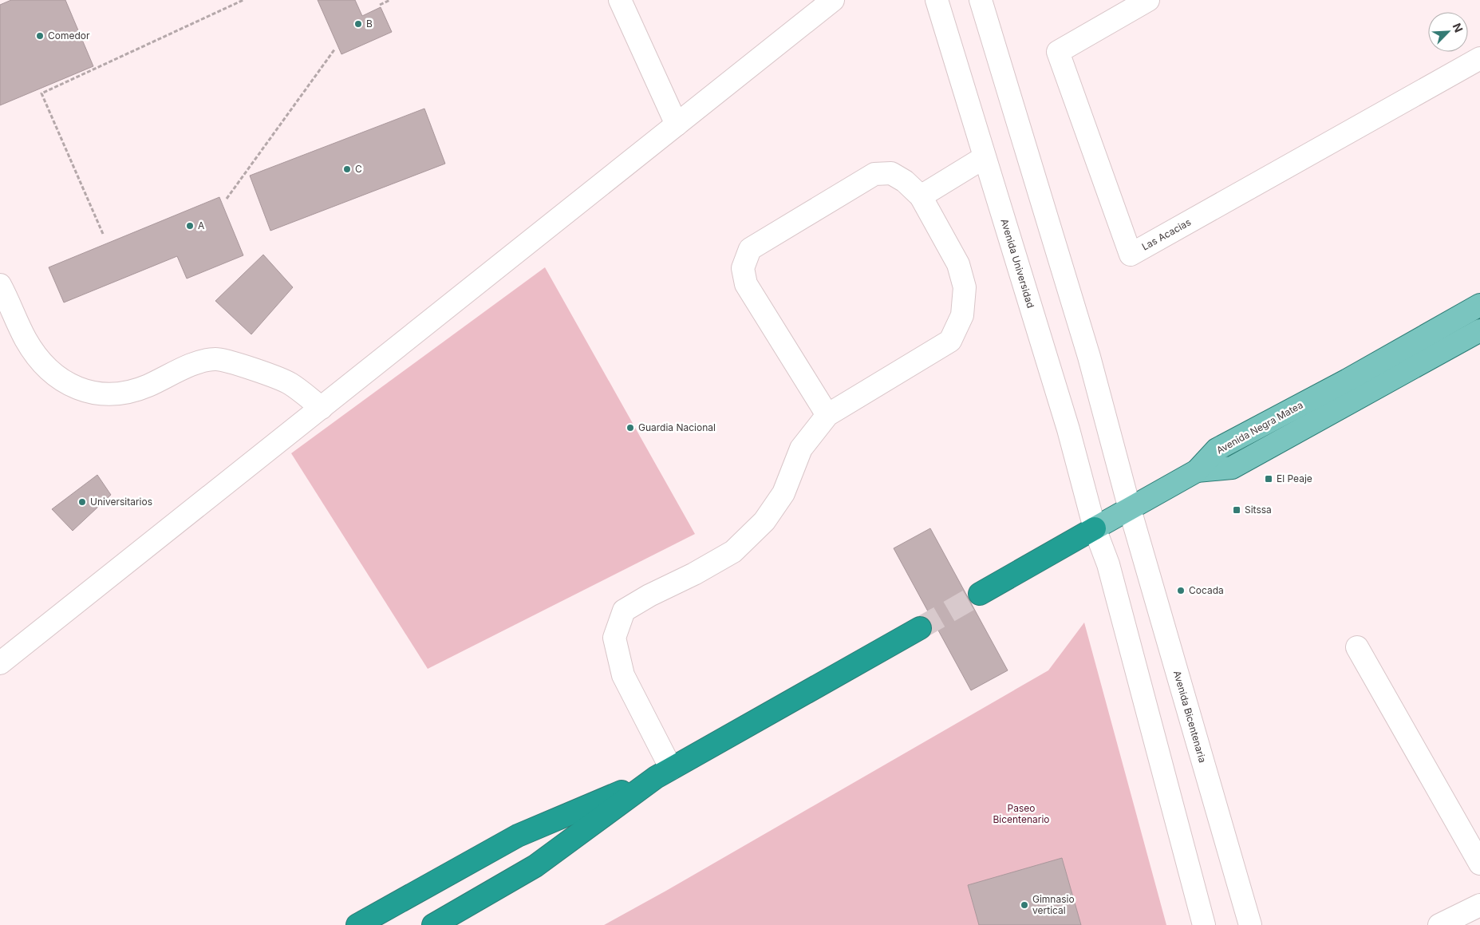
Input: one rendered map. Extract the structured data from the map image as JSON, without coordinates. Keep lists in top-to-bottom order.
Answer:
{
  "streets": {
    "main road": ["Avenida Negra Matea"],
    "street": ["Las Acacias", "Avenida Universidad", "Avenida Bicentenaria"]
  },
  "parks": ["Paseo Bicentenario"],
  "places": {
    "other": [
      "B",
      "Comedor",
      "C",
      "A",
      "Guardia Nacional",
      "Universitarios",
      "Cocada",
      "Gimnasio vertical"
    ],
    "transit": ["El Peaje", "Sitssa"]
  },
  "north": "top right"
}
